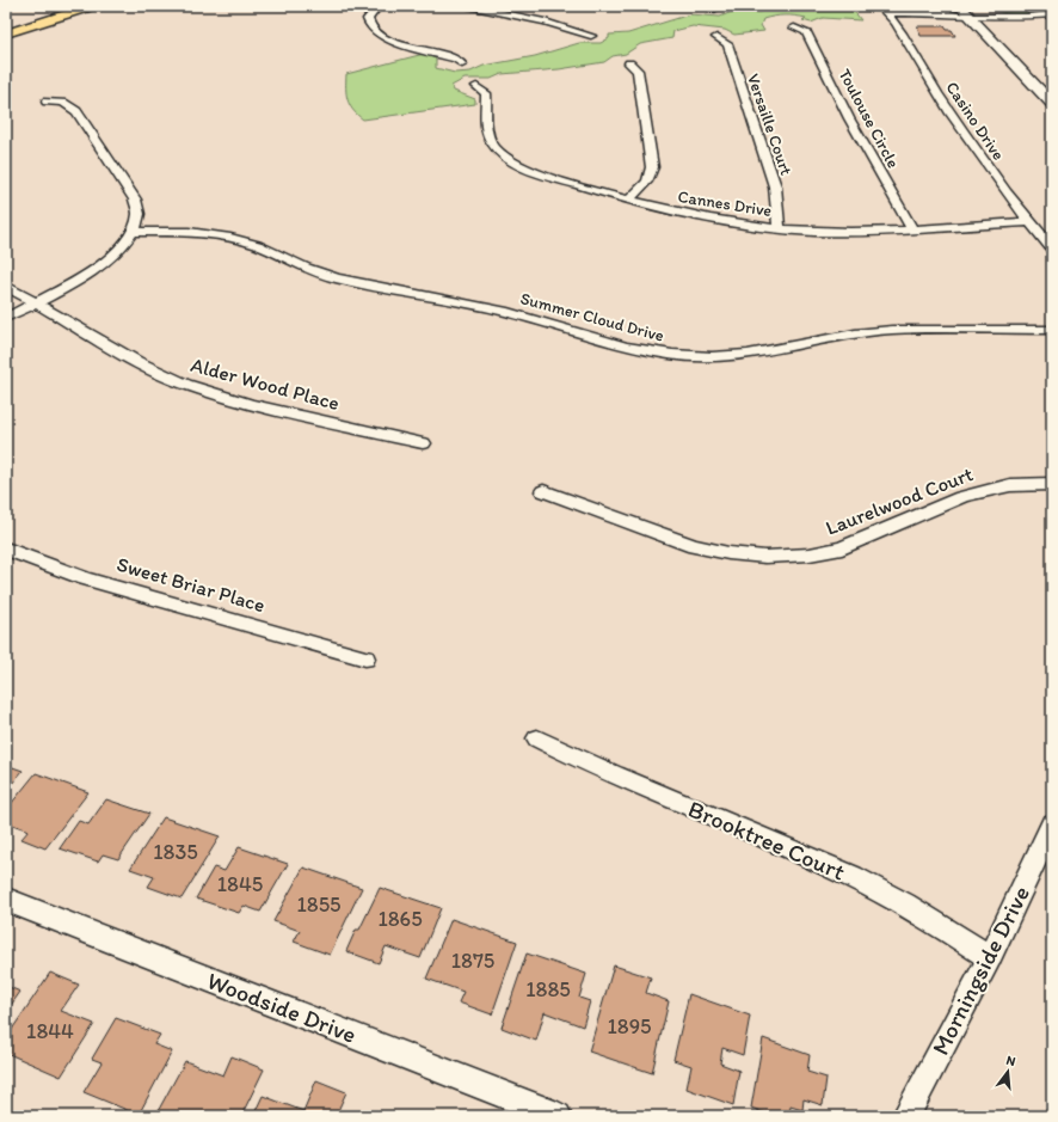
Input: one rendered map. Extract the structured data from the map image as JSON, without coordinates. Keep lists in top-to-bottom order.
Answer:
{
  "streets": {
    "street": [
      "Toulouse Circle",
      "Casino Drive",
      "Versaille Court",
      "Cannes Drive",
      "Summer Cloud Drive",
      "Alder Wood Place",
      "Laurelwood Court",
      "Sweet Briar Place",
      "Brooktree Court",
      "Morningside Drive",
      "Woodside Drive"
    ]
  },
  "crossings": [
    ["Toulouse Circle", "Cannes Drive"],
    ["Casino Drive", "Cannes Drive"],
    ["Versaille Court", "Cannes Drive"],
    ["Brooktree Court", "Morningside Drive"]
  ],
  "house_numbers": [
    "1835",
    "1845",
    "1855",
    "1865",
    "1875",
    "1885",
    "1895",
    "1844"
  ],
  "north": "top"
}
